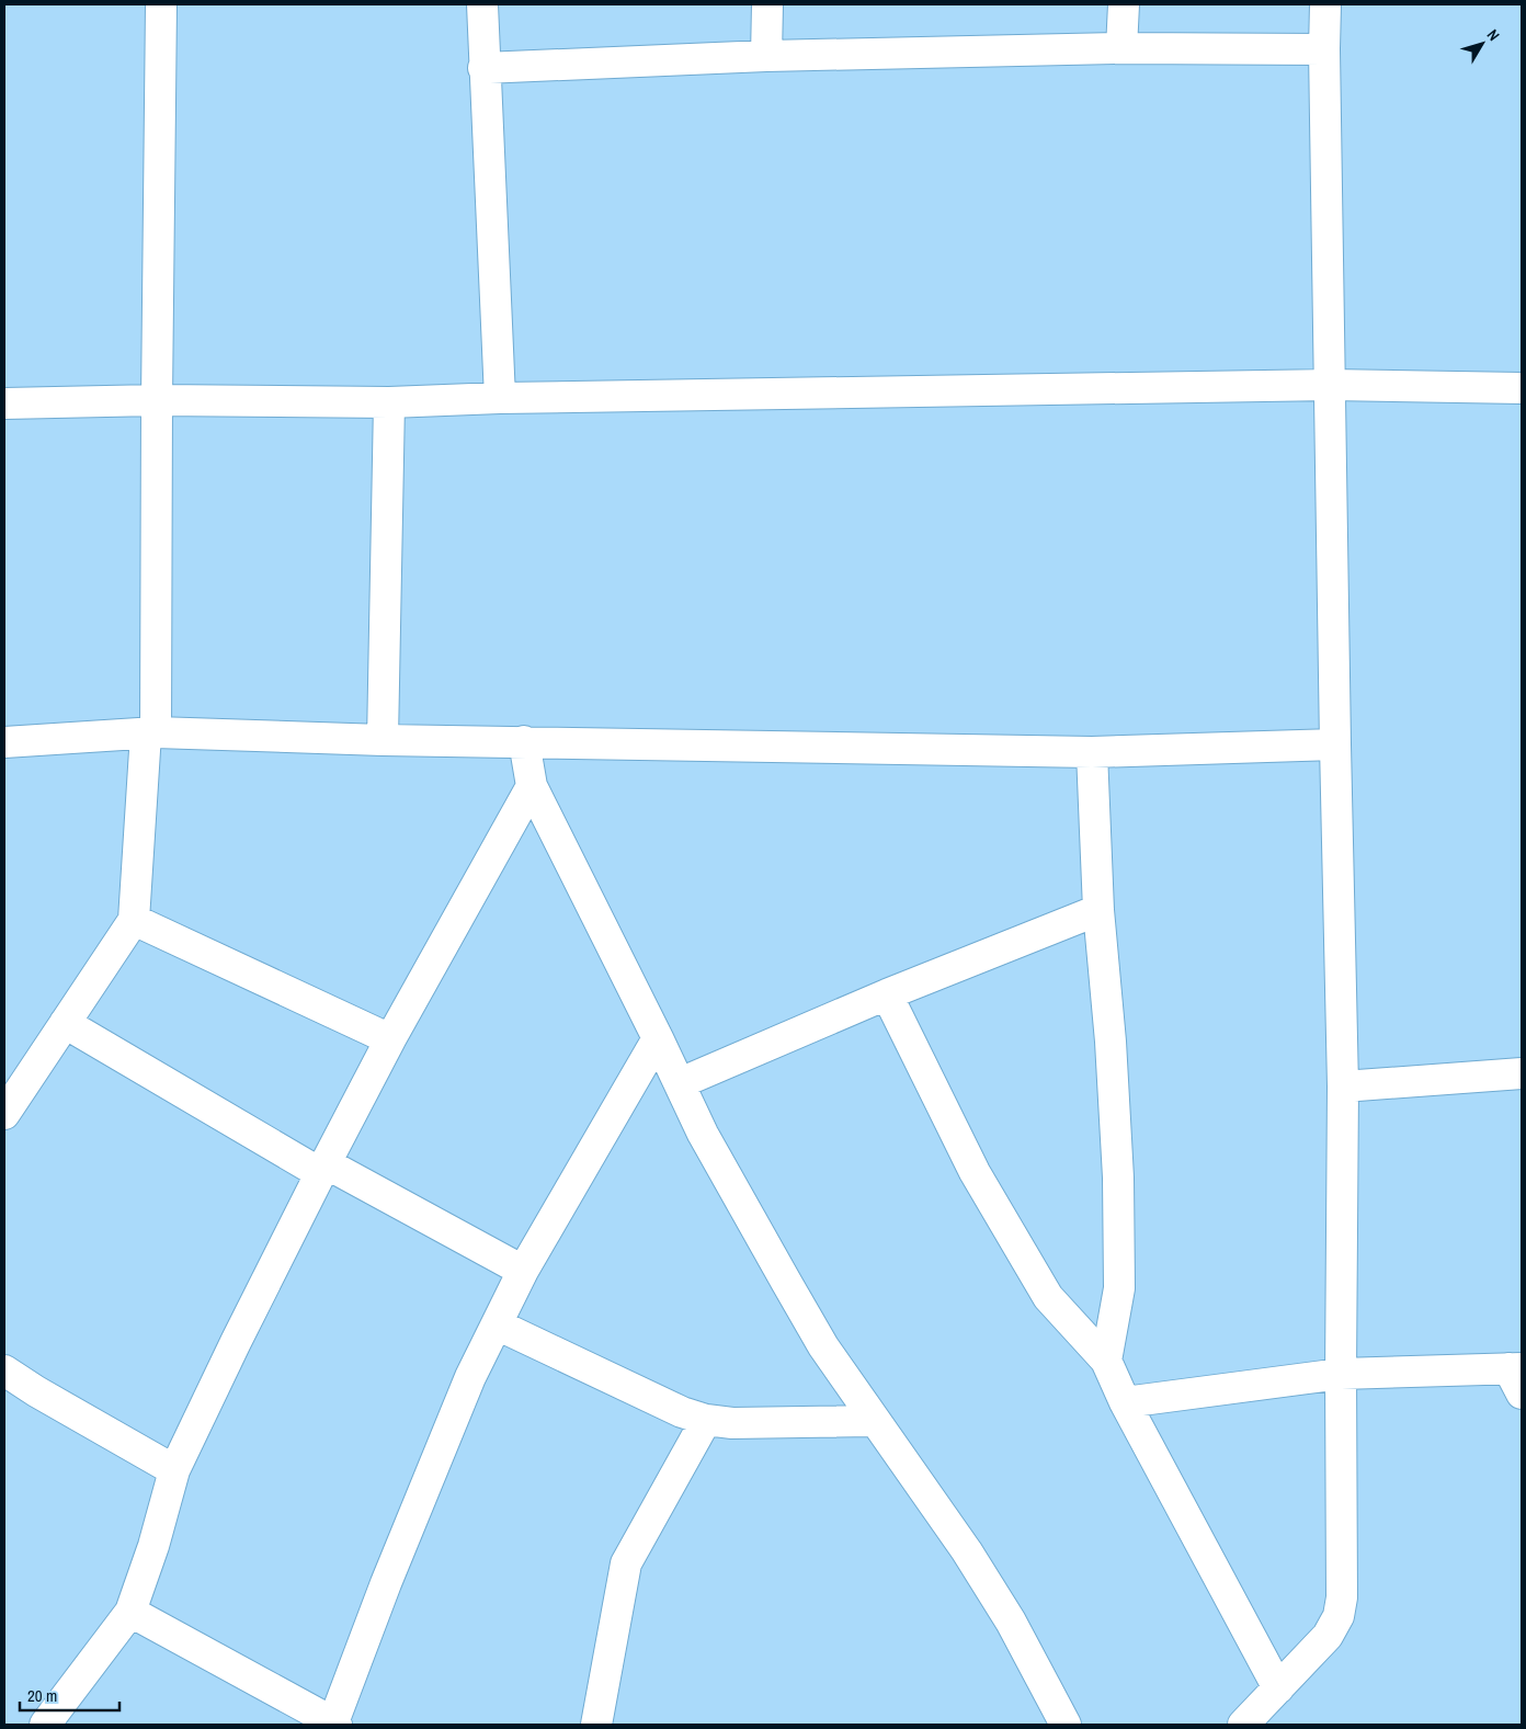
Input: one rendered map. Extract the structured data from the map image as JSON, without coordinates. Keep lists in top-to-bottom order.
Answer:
{
  "scale_bar": "20 m",
  "north": "top right"
}
